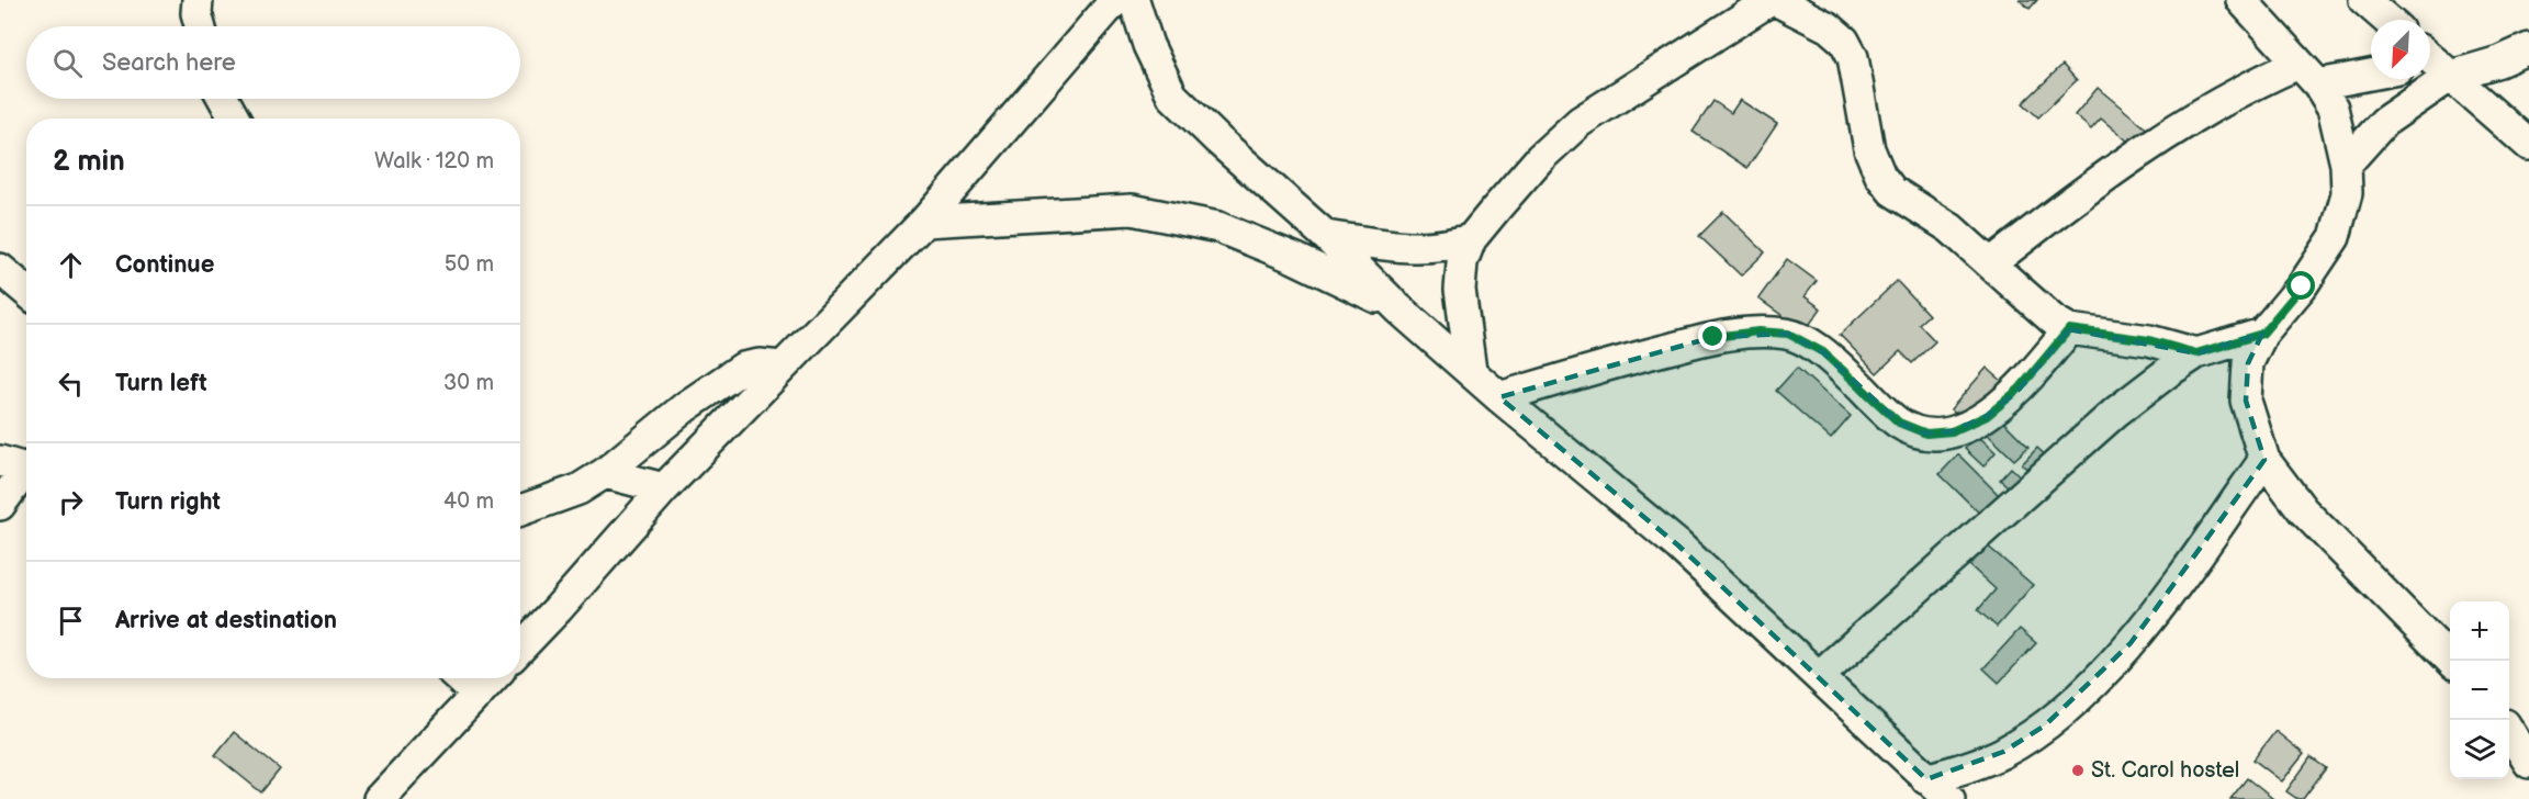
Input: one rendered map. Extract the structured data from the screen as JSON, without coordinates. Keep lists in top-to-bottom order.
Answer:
{
  "places": ["St. Carol hostel"],
  "north": "bottom left",
  "page": {
    "search": "Search here",
    "heading": ["2 min", "Walk · 120 m"],
    "list": [
      ["Continue", "50 m"],
      ["Turn left", "30 m"],
      ["Turn right", "40 m"],
      "Arrive at destination"
    ],
    "map_buttons": ["+", "−"]
  }
}
